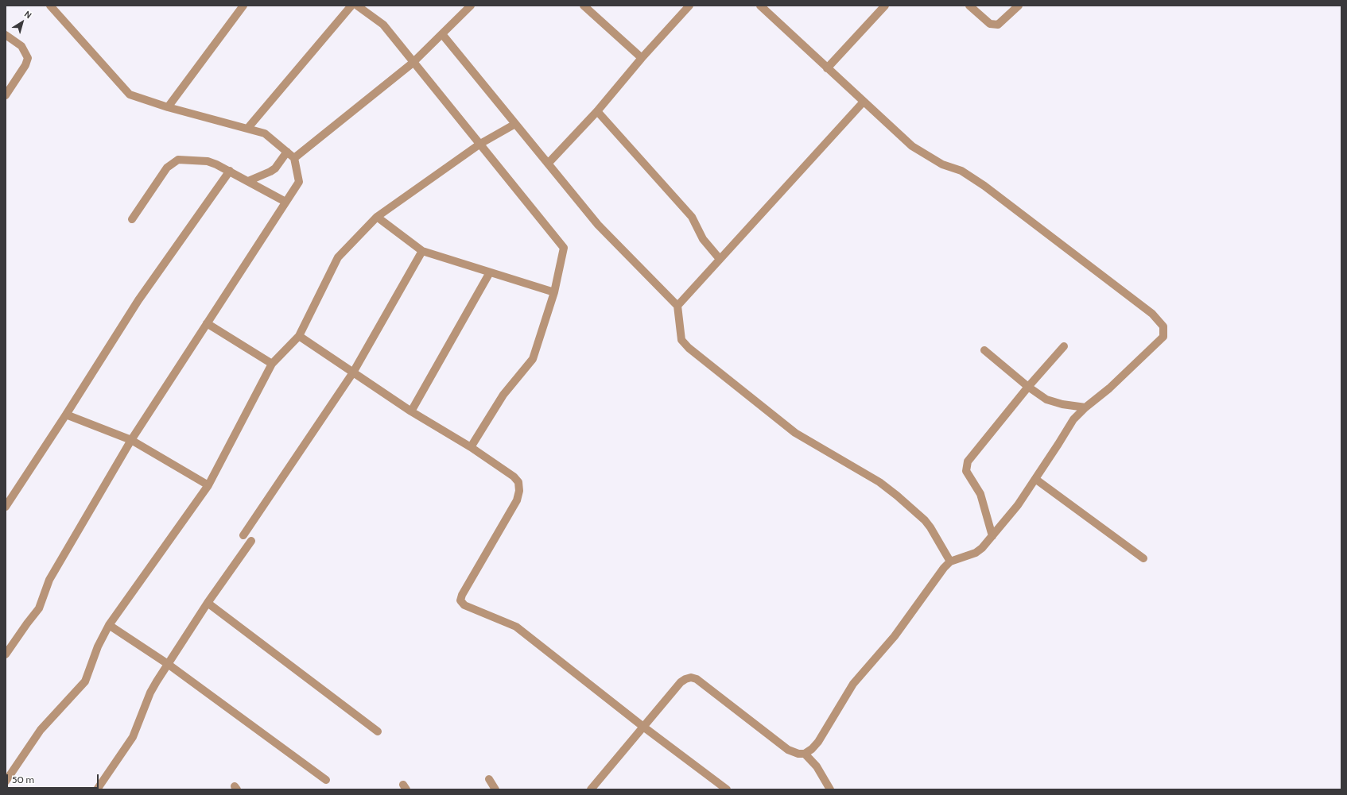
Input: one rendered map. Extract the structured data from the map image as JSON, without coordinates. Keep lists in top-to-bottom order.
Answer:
{
  "scale_bar": "50 m",
  "north": "top right"
}
